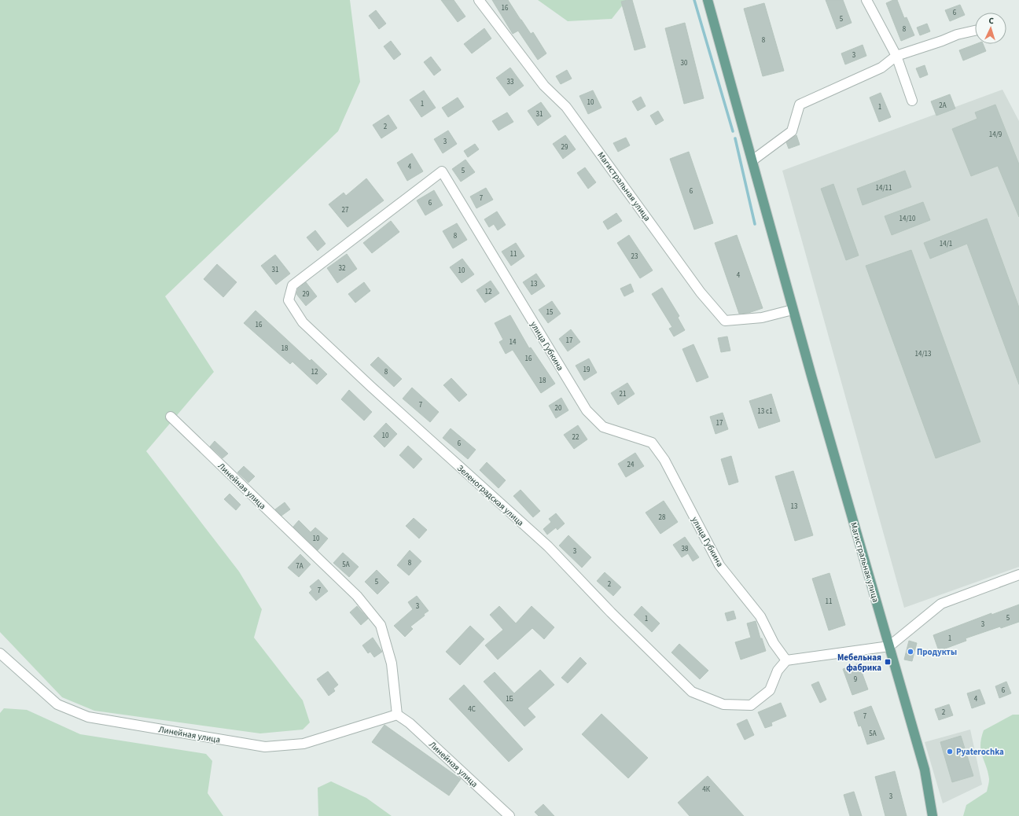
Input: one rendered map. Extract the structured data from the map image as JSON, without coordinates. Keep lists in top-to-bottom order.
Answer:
{
  "streets": {
    "main road": ["Магистральная улица"],
    "street": ["улица Губкина", "Линейная улица", "Зеленоградская улица"]
  },
  "crossings": [
    ["улица Губкина", "Зеленоградская улица"]
  ],
  "places": {
    "other": ["Продукты", "Pyaterochka"],
    "transit": ["Мебельная фабрика"]
  },
  "house_numbers": [
    "16",
    "6",
    "5",
    "8",
    "8",
    "3",
    "30",
    "33",
    "10",
    "1",
    "2А",
    "1",
    "31",
    "2",
    "14/9",
    "3",
    "29",
    "4",
    "5",
    "14/11",
    "6",
    "7",
    "6",
    "27",
    "14/10",
    "8",
    "14/1",
    "11",
    "23",
    "32",
    "31",
    "10",
    "4",
    "13",
    "12",
    "29",
    "15",
    "16",
    "17",
    "14",
    "18",
    "14/13",
    "16",
    "19",
    "12",
    "8",
    "18",
    "21",
    "7",
    "20",
    "13 с1",
    "17",
    "10",
    "22",
    "6",
    "24",
    "13",
    "28",
    "10",
    "38",
    "3",
    "8",
    "5А",
    "7А",
    "5",
    "2",
    "7",
    "11",
    "3",
    "5",
    "1",
    "3",
    "1",
    "9",
    "6",
    "1Б",
    "4",
    "4С",
    "2",
    "7",
    "5А",
    "4К",
    "3"
  ],
  "north": "top"
}
